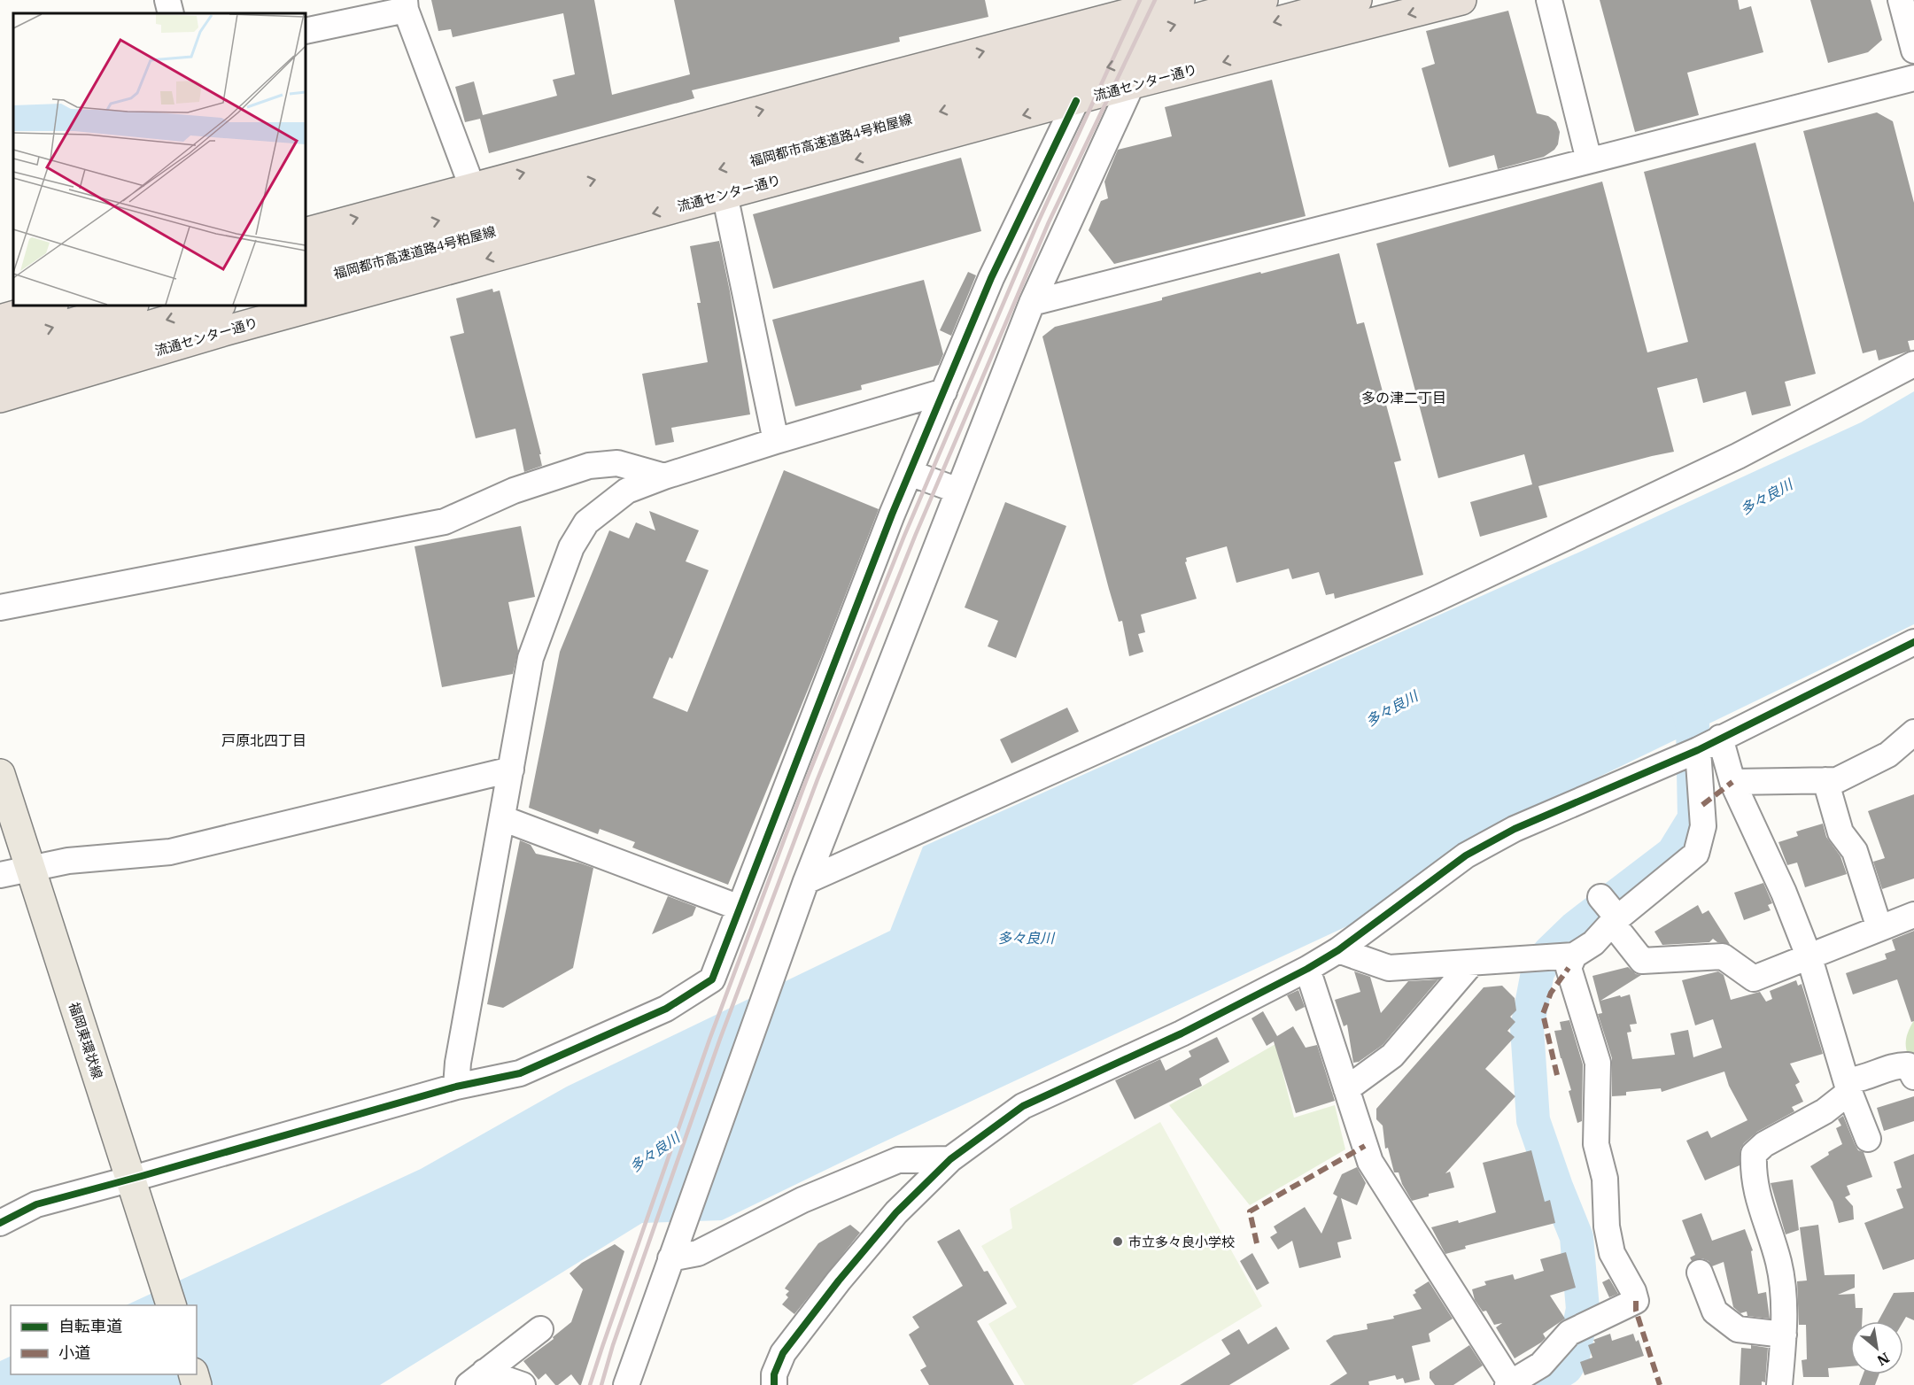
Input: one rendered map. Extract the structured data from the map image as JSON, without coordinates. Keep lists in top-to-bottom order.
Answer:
{
  "streets": {
    "highway": ["流通センター通り", "福岡都市高速道路4号粕屋線"],
    "main road": ["福岡東環状線"]
  },
  "districts": ["多の津二丁目", "戸原北四丁目"],
  "water": ["多々良川"],
  "places": ["市立多々良小学校"],
  "legend": ["自転車道", "小道"],
  "north": "bottom right"
}
